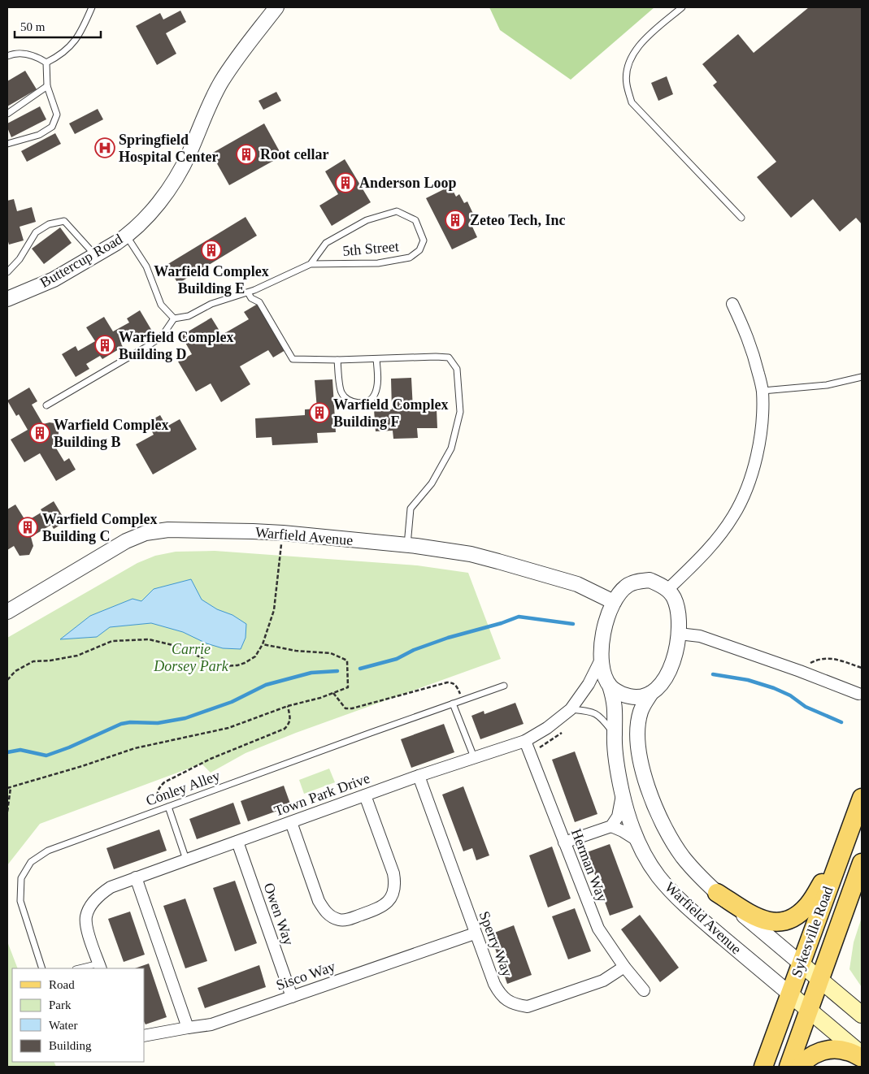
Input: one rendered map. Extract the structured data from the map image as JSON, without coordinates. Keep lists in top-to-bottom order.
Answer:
{
  "streets": {
    "main road": ["Sykesville Road"],
    "street": [
      "Buttercup Road",
      "Warfield Avenue",
      "Town Park Drive",
      "Herman Way",
      "Owen Way",
      "Sperry Way",
      "Sisco Way"
    ],
    "lane": ["5th Street", "Conley Alley"]
  },
  "crossings": [
    ["Warfield Avenue", "Town Park Drive"],
    ["Warfield Avenue", "Sykesville Road"],
    ["Town Park Drive", "Herman Way"],
    ["Town Park Drive", "Owen Way"],
    ["Town Park Drive", "Sperry Way"],
    ["Herman Way", "Sperry Way"],
    ["Owen Way", "Sisco Way"],
    ["Sperry Way", "Sisco Way"]
  ],
  "parks": ["Carrie Dorsey Park"],
  "places": {
    "hospital": ["Springfield Hospital Center"],
    "building": [
      "Root cellar",
      "Anderson Loop",
      "Zeteo Tech, Inc",
      "Warfield Complex Building E",
      "Warfield Complex Building D",
      "Warfield Complex Building F",
      "Warfield Complex Building B",
      "Warfield Complex Building C"
    ]
  },
  "legend": [
    "Road",
    "Park",
    "Water",
    "Building"
  ],
  "scale_bar": "50 m"
}
